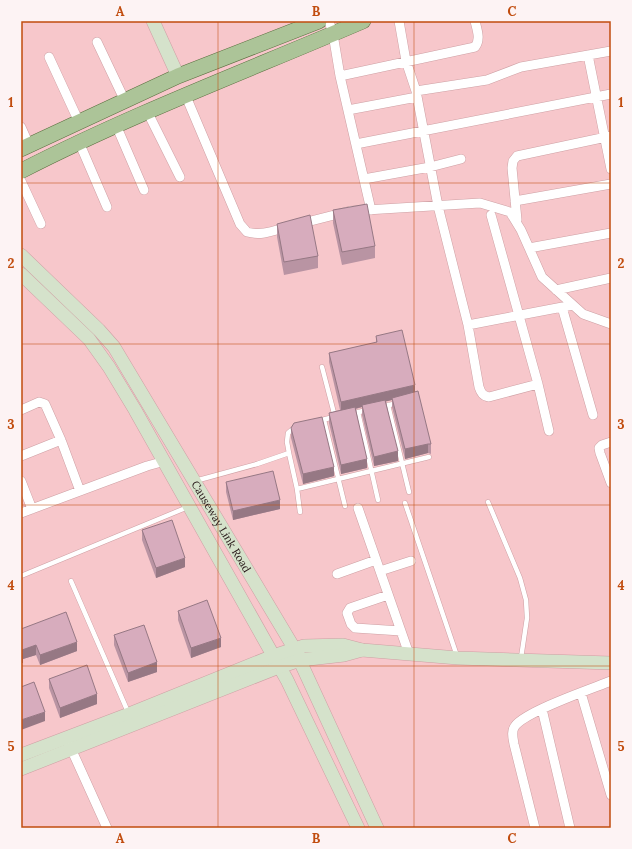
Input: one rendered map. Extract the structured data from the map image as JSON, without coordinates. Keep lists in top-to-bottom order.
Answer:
{
  "streets": {
    "main road": ["Causeway Link Road"]
  },
  "grid": {
    "columns": ["A", "B", "C"],
    "rows": [
      "1",
      "2",
      "3",
      "4",
      "5"
    ]
  }
}
